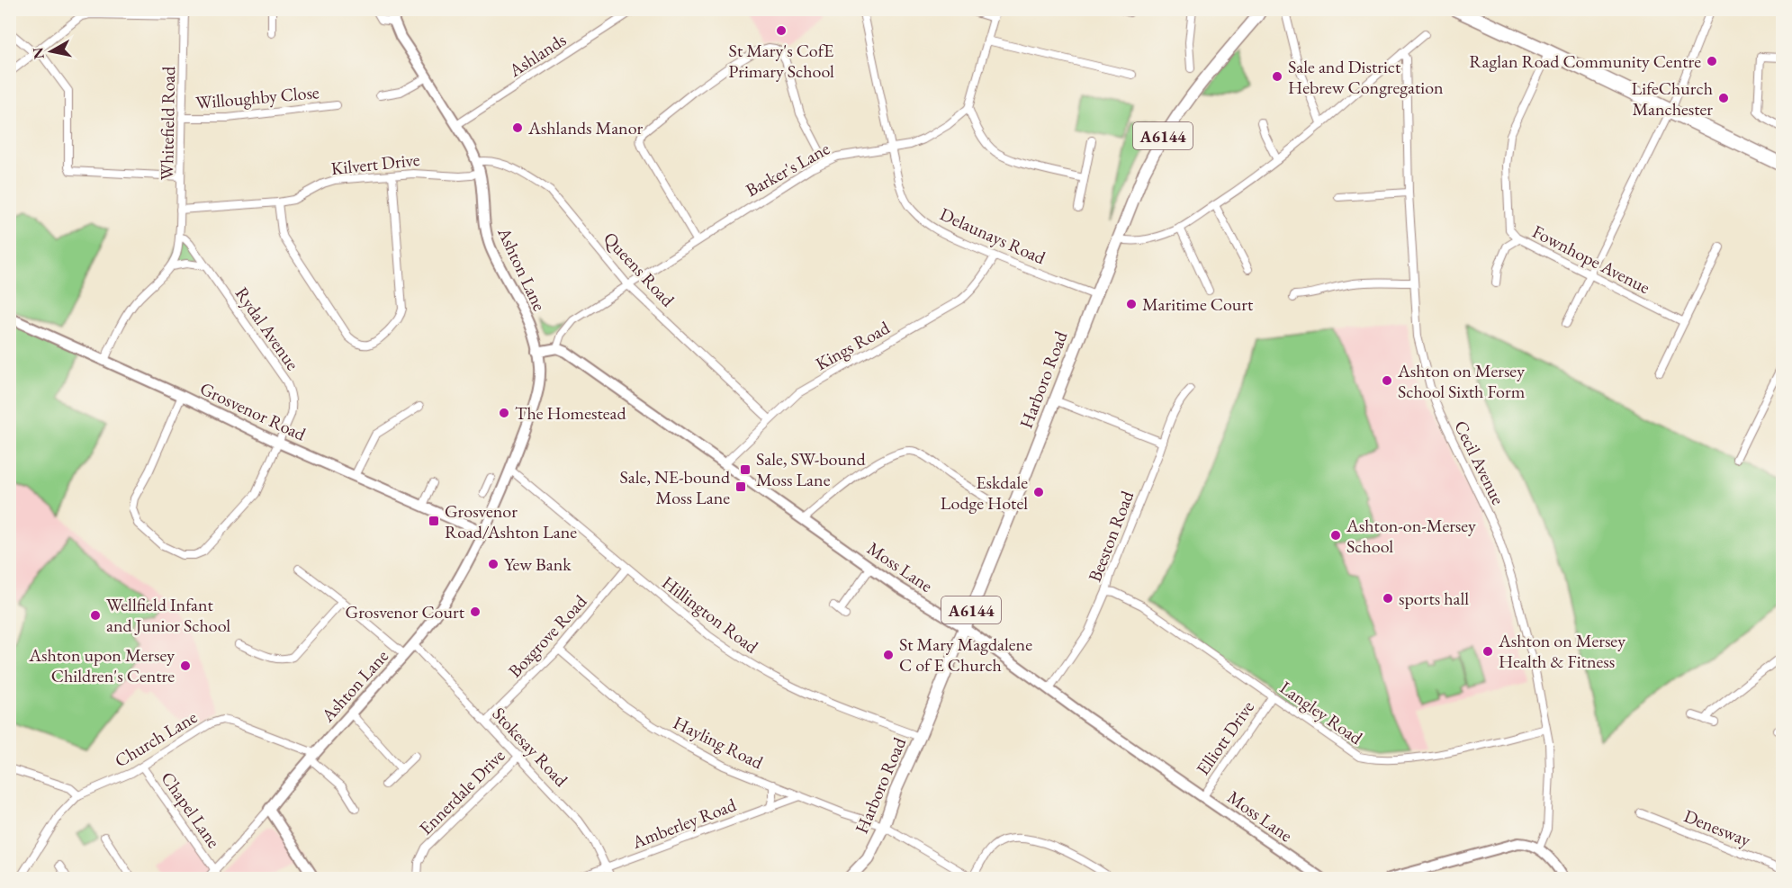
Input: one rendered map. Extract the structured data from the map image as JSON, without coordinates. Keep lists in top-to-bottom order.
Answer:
{
  "streets": {
    "main road": ["A6144", "Harboro Road"],
    "street": [
      "Ashlands",
      "Willoughby Close",
      "Whitefield Road",
      "Kilvert Drive",
      "Barker's Lane",
      "Delaunays Road",
      "Fownhope Avenue",
      "Ashton Lane",
      "Queens Road",
      "Rydal Avenue",
      "Kings Road",
      "Grosvenor Road",
      "Cecil Avenue",
      "Beeston Road",
      "Moss Lane",
      "Hillington Road",
      "Boxgrove Road",
      "Langley Road",
      "Elliott Drive",
      "Church Lane",
      "Hayling Road",
      "Stokesay Road",
      "Ennerdale Drive",
      "Chapel Lane",
      "Amberley Road",
      "Denesway"
    ]
  },
  "crossings": [
    ["Ashlands", "Ashton Lane"],
    ["Willoughby Close", "Whitefield Road"],
    ["Whitefield Road", "Kilvert Drive"],
    ["Whitefield Road", "Rydal Avenue"],
    ["A6144", "Harboro Road"],
    ["Kilvert Drive", "Ashton Lane"],
    ["Kilvert Drive", "Queens Road"],
    ["Barker's Lane", "Delaunays Road"],
    ["Barker's Lane", "Queens Road"],
    ["Barker's Lane", "Moss Lane"],
    ["Delaunays Road", "Kings Road"],
    ["Delaunays Road", "Harboro Road"],
    ["Ashton Lane", "Queens Road"],
    ["Ashton Lane", "Grosvenor Road"],
    ["Ashton Lane", "Hillington Road"],
    ["Ashton Lane", "Church Lane"],
    ["Ashton Lane", "Stokesay Road"],
    ["Queens Road", "Kings Road"],
    ["Rydal Avenue", "Grosvenor Road"],
    ["Kings Road", "Moss Lane"],
    ["Harboro Road", "Moss Lane"],
    ["Harboro Road", "Hillington Road"],
    ["Harboro Road", "Hayling Road"],
    ["Cecil Avenue", "Langley Road"],
    ["Beeston Road", "Moss Lane"],
    ["Beeston Road", "Langley Road"],
    ["Moss Lane", "Elliott Drive"],
    ["Hillington Road", "Boxgrove Road"],
    ["Boxgrove Road", "Hayling Road"],
    ["Boxgrove Road", "Stokesay Road"],
    ["Langley Road", "Elliott Drive"],
    ["Church Lane", "Chapel Lane"],
    ["Hayling Road", "Amberley Road"],
    ["Stokesay Road", "Ennerdale Drive"],
    ["Stokesay Road", "Amberley Road"]
  ],
  "places": {
    "other": [
      "St Mary's CofE Primary School",
      "Raglan Road Community Centre",
      "Sale and District Hebrew Congregation",
      "LifeChurch Manchester",
      "Ashlands Manor",
      "Maritime Court",
      "Ashton on Mersey School Sixth Form",
      "The Homestead",
      "Eskdale Lodge Hotel",
      "Ashton-on-Mersey School",
      "Yew Bank",
      "sports hall",
      "Grosvenor Court",
      "Wellfield Infant and Junior School",
      "Ashton on Mersey Health & Fitness",
      "St Mary Magdalene C of E Church",
      "Ashton upon Mersey Children's Centre"
    ],
    "transit": ["Sale, SW-bound Moss Lane", "Sale, NE-bound Moss Lane", "Grosvenor Road/Ashton Lane"]
  },
  "north": "left"
}
